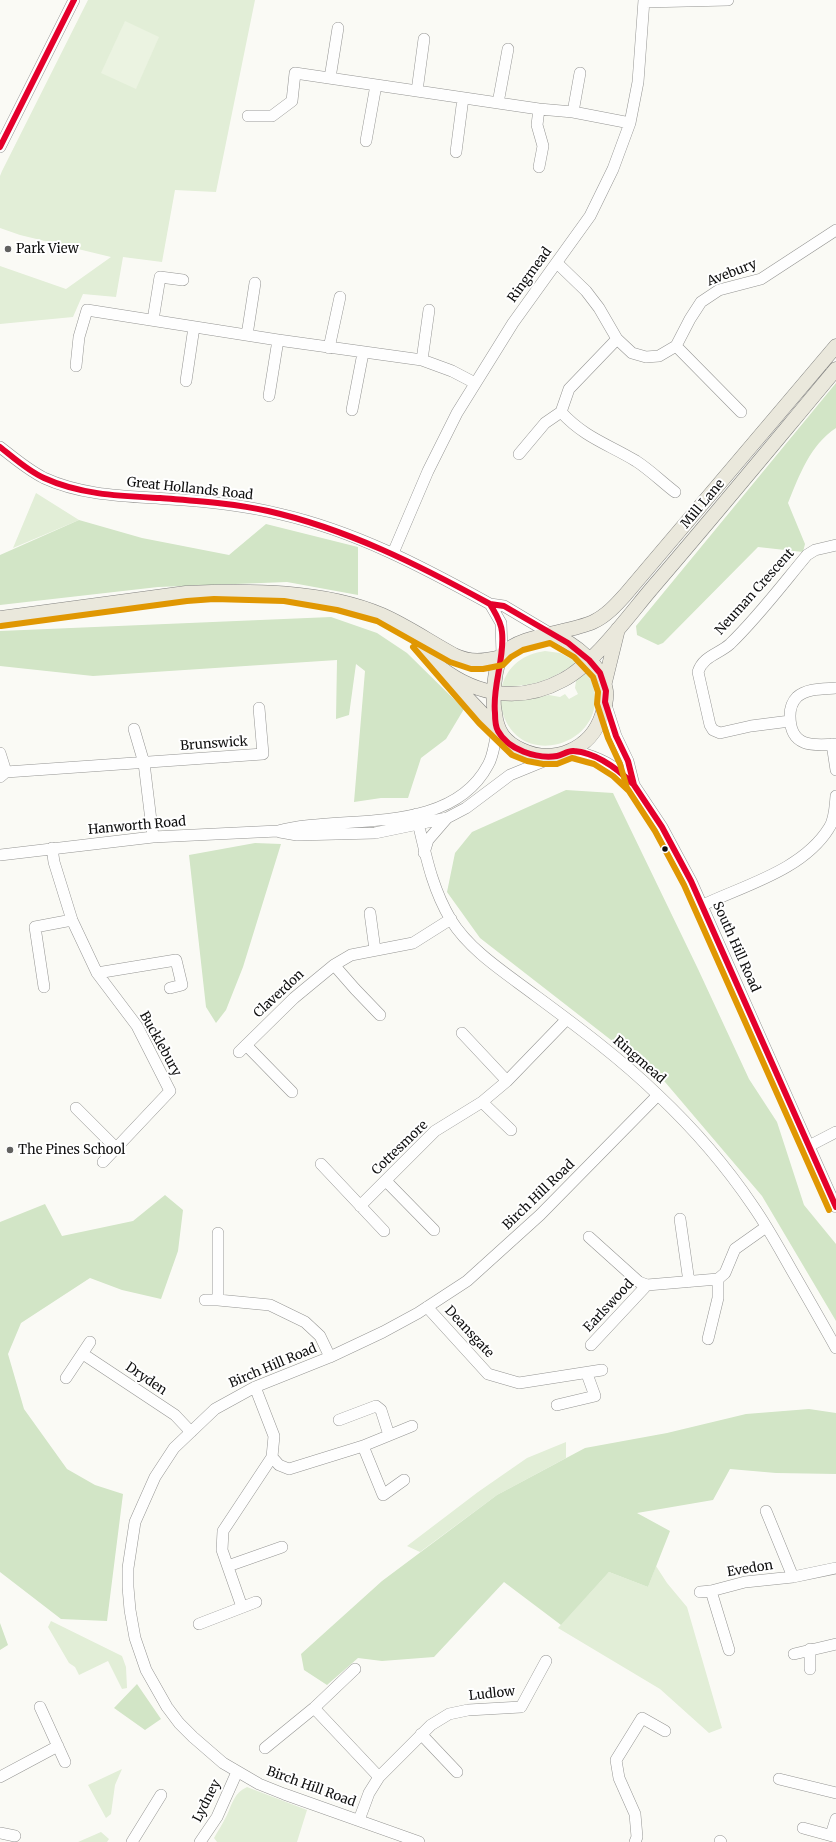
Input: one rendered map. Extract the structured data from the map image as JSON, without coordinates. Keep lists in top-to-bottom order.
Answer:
{
  "streets": {
    "main road": ["Mill Lane"],
    "street": [
      "Avebury",
      "Ringmead",
      "Great Hollands Road",
      "Neuman Crescent",
      "Brunswick",
      "Hanworth Road",
      "South Hill Road",
      "Claverdon",
      "Bucklebury",
      "Cottesmore",
      "Birch Hill Road",
      "Earlswood",
      "Deansgate",
      "Dryden",
      "Evedon",
      "Ludlow",
      "Lydney"
    ]
  },
  "crossings": [
    ["Ringmead", "Great Hollands Road"],
    ["Ringmead", "Hanworth Road"],
    ["Ringmead", "Claverdon"],
    ["Ringmead", "Cottesmore"],
    ["Ringmead", "Birch Hill Road"],
    ["Great Hollands Road", "Mill Lane"],
    ["Hanworth Road", "Bucklebury"],
    ["Birch Hill Road", "Deansgate"],
    ["Birch Hill Road", "Dryden"],
    ["Birch Hill Road", "Ludlow"],
    ["Birch Hill Road", "Lydney"]
  ],
  "places": ["Park View", "The Pines School"]
}
